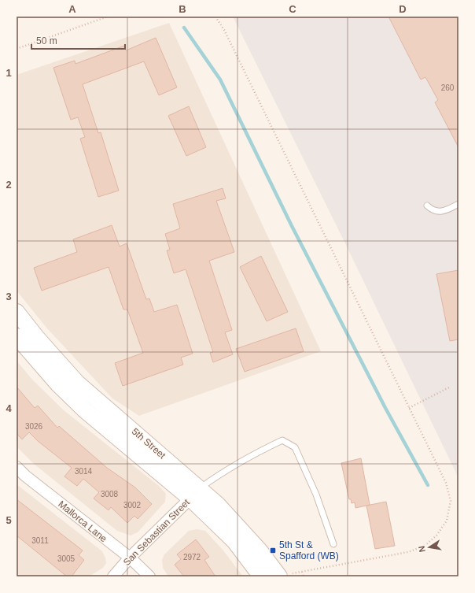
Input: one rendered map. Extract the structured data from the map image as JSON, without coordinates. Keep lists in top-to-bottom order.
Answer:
{
  "streets": {
    "main road": ["5th Street"],
    "street": ["Mallorca Lane", "San Sebastian Street"]
  },
  "crossings": [
    ["5th Street", "San Sebastian Street"],
    ["Mallorca Lane", "San Sebastian Street"]
  ],
  "places": {
    "transit": ["5th St & Spafford (WB)"]
  },
  "house_numbers": [
    "260",
    "3026",
    "3014",
    "3008",
    "3002",
    "3011",
    "2972",
    "3005"
  ],
  "scale_bar": "50 m",
  "north": "left",
  "grid": {
    "columns": [
      "A",
      "B",
      "C",
      "D"
    ],
    "rows": [
      "1",
      "2",
      "3",
      "4",
      "5"
    ]
  }
}
